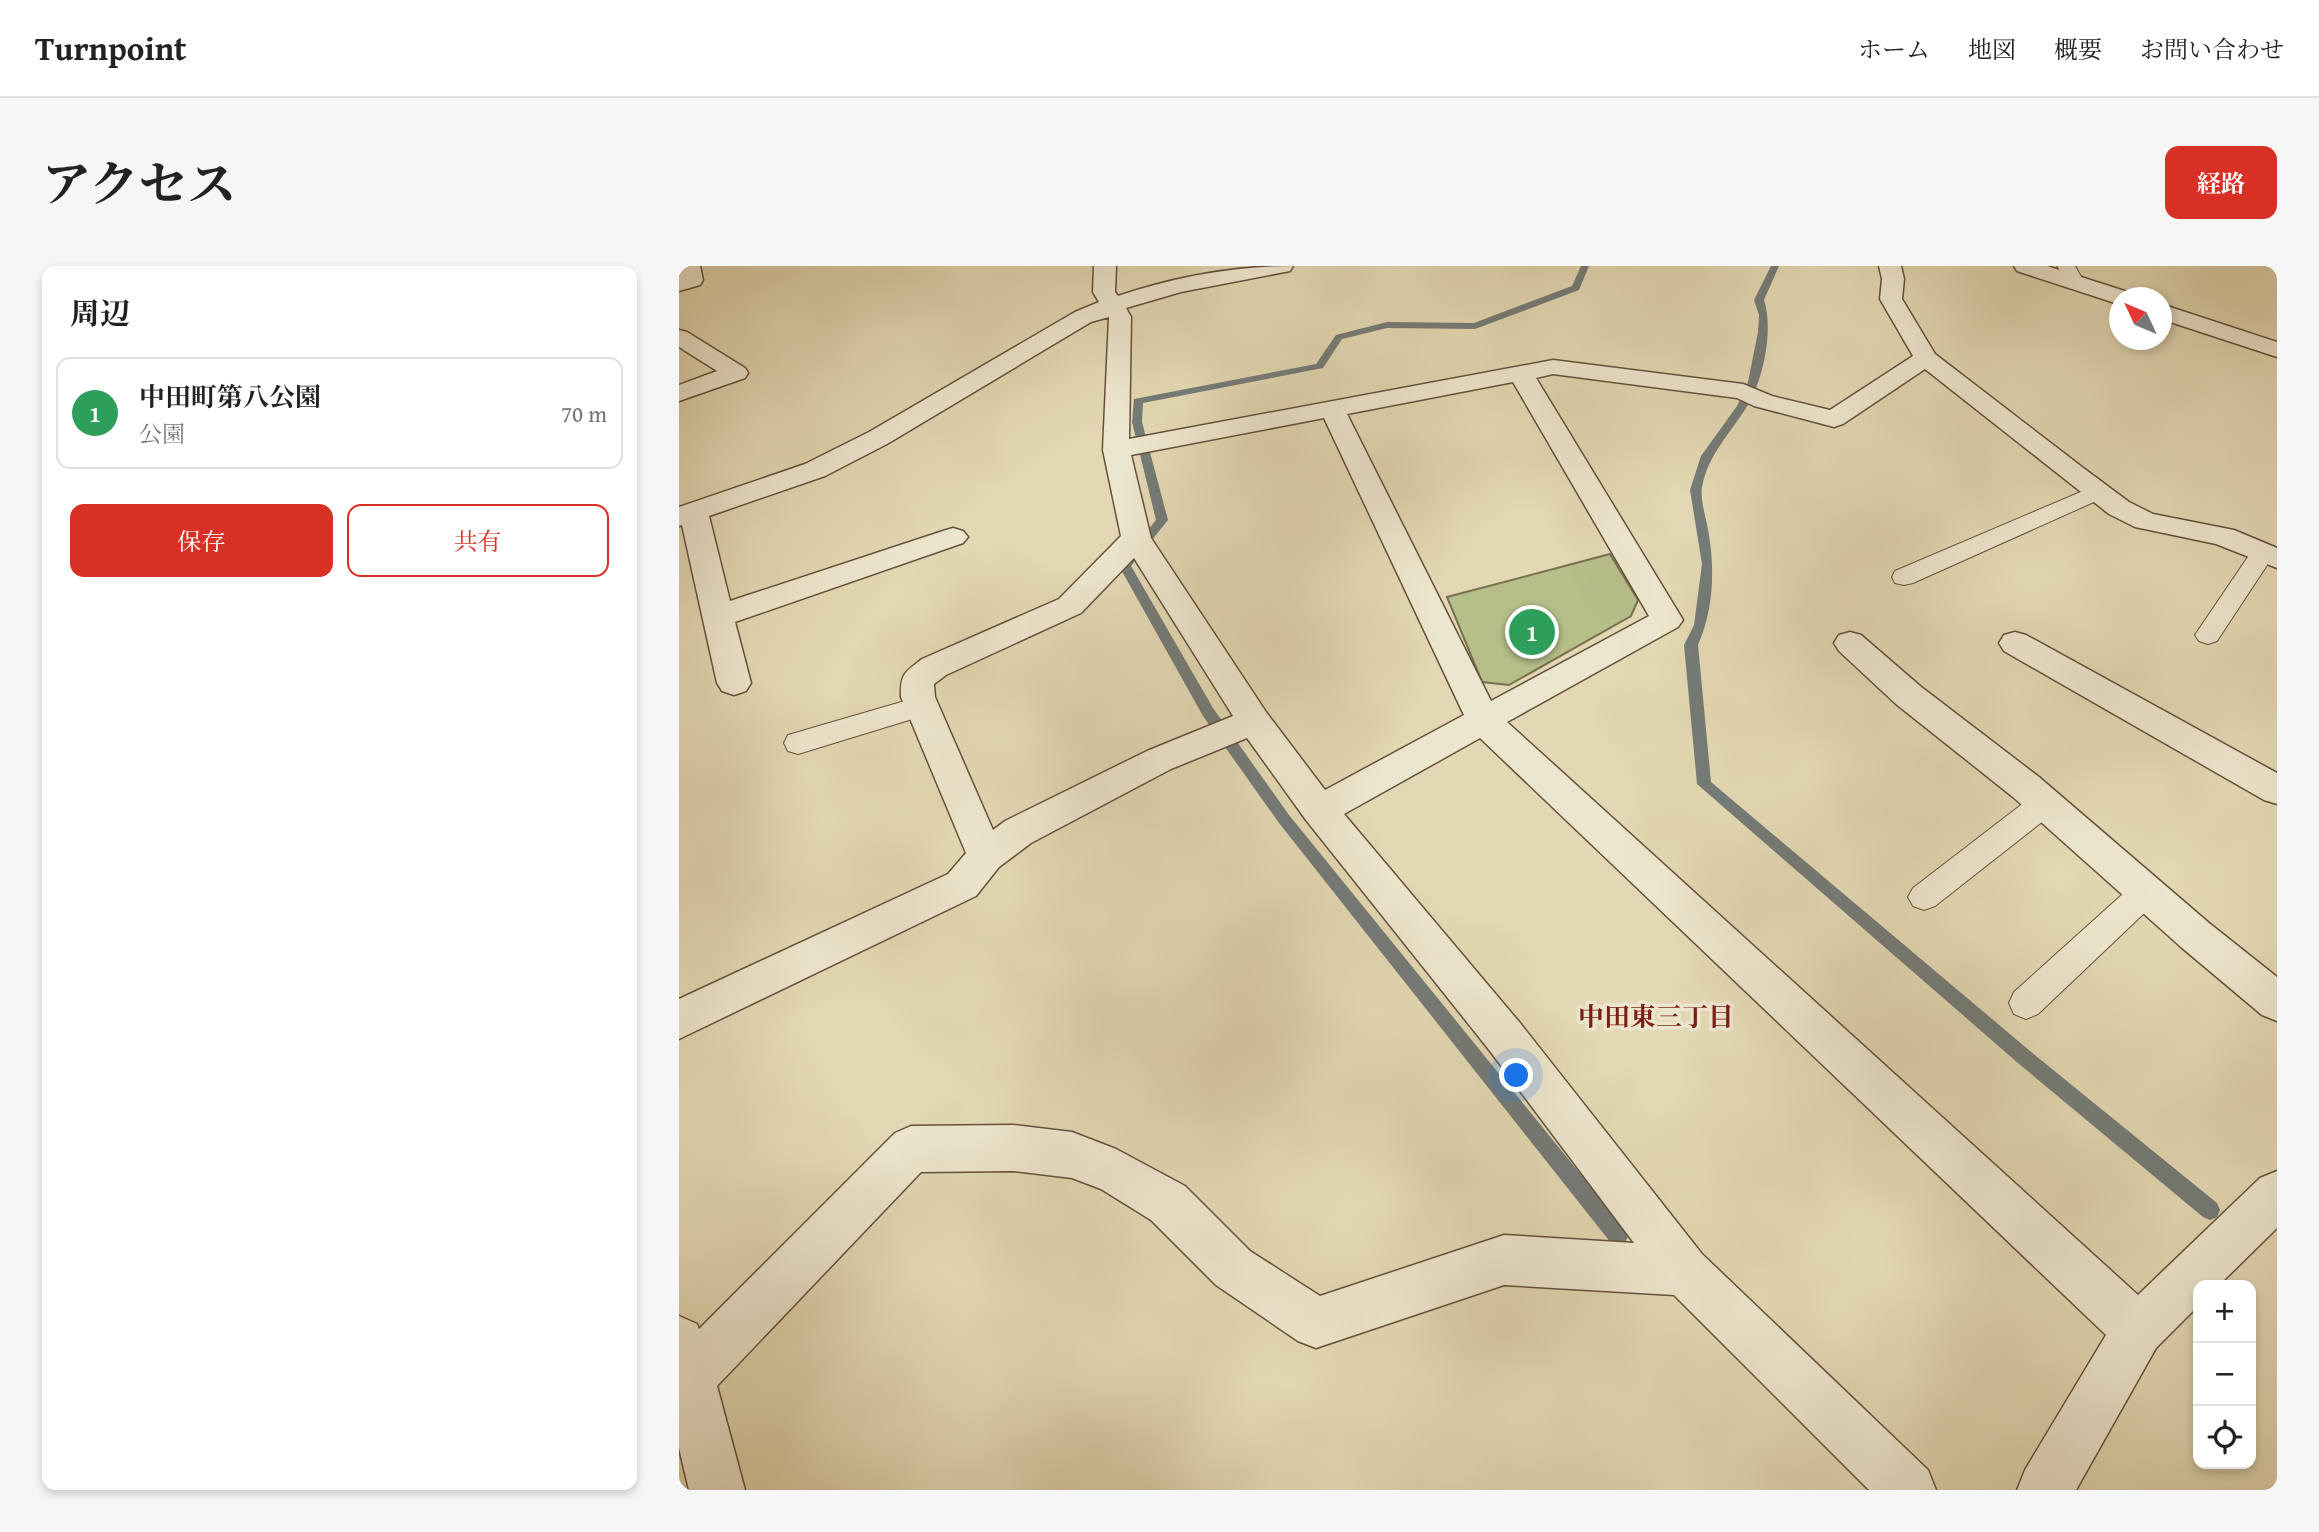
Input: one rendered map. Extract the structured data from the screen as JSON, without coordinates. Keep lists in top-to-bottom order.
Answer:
{
  "districts": ["中田東三丁目"],
  "north": "top left",
  "page": {
    "header": "Turnpoint",
    "nav": [
      "ホーム",
      "地図",
      "概要",
      "お問い合わせ"
    ],
    "title": "アクセス",
    "buttons": [
      "経路",
      ["保存", "共有"]
    ],
    "heading": "周辺",
    "list": [
      {
        "mark": "1",
        "name": "中田町第八公園",
        "note": "公園",
        "value": "70 m"
      }
    ],
    "pins": "1",
    "map_buttons": ["+", "−"]
  }
}
